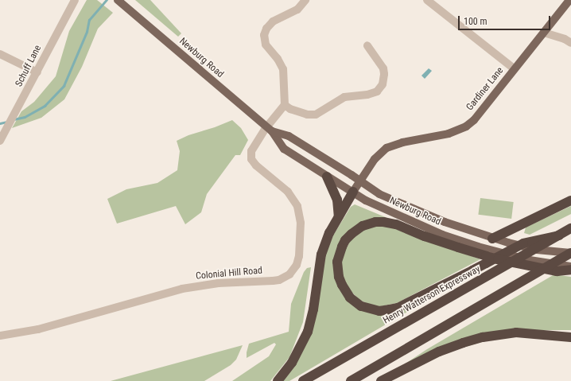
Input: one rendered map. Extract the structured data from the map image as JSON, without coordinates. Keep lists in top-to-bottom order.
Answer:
{
  "streets": {
    "highway": ["Henry Watterson Expressway"],
    "main road": ["Newburg Road", "Gardiner Lane"],
    "street": ["Schuff Lane", "Colonial Hill Road"]
  },
  "crossings": [
    ["Newburg Road", "Gardiner Lane"],
    ["Newburg Road", "Colonial Hill Road"]
  ],
  "scale_bar": "100 m"
}
